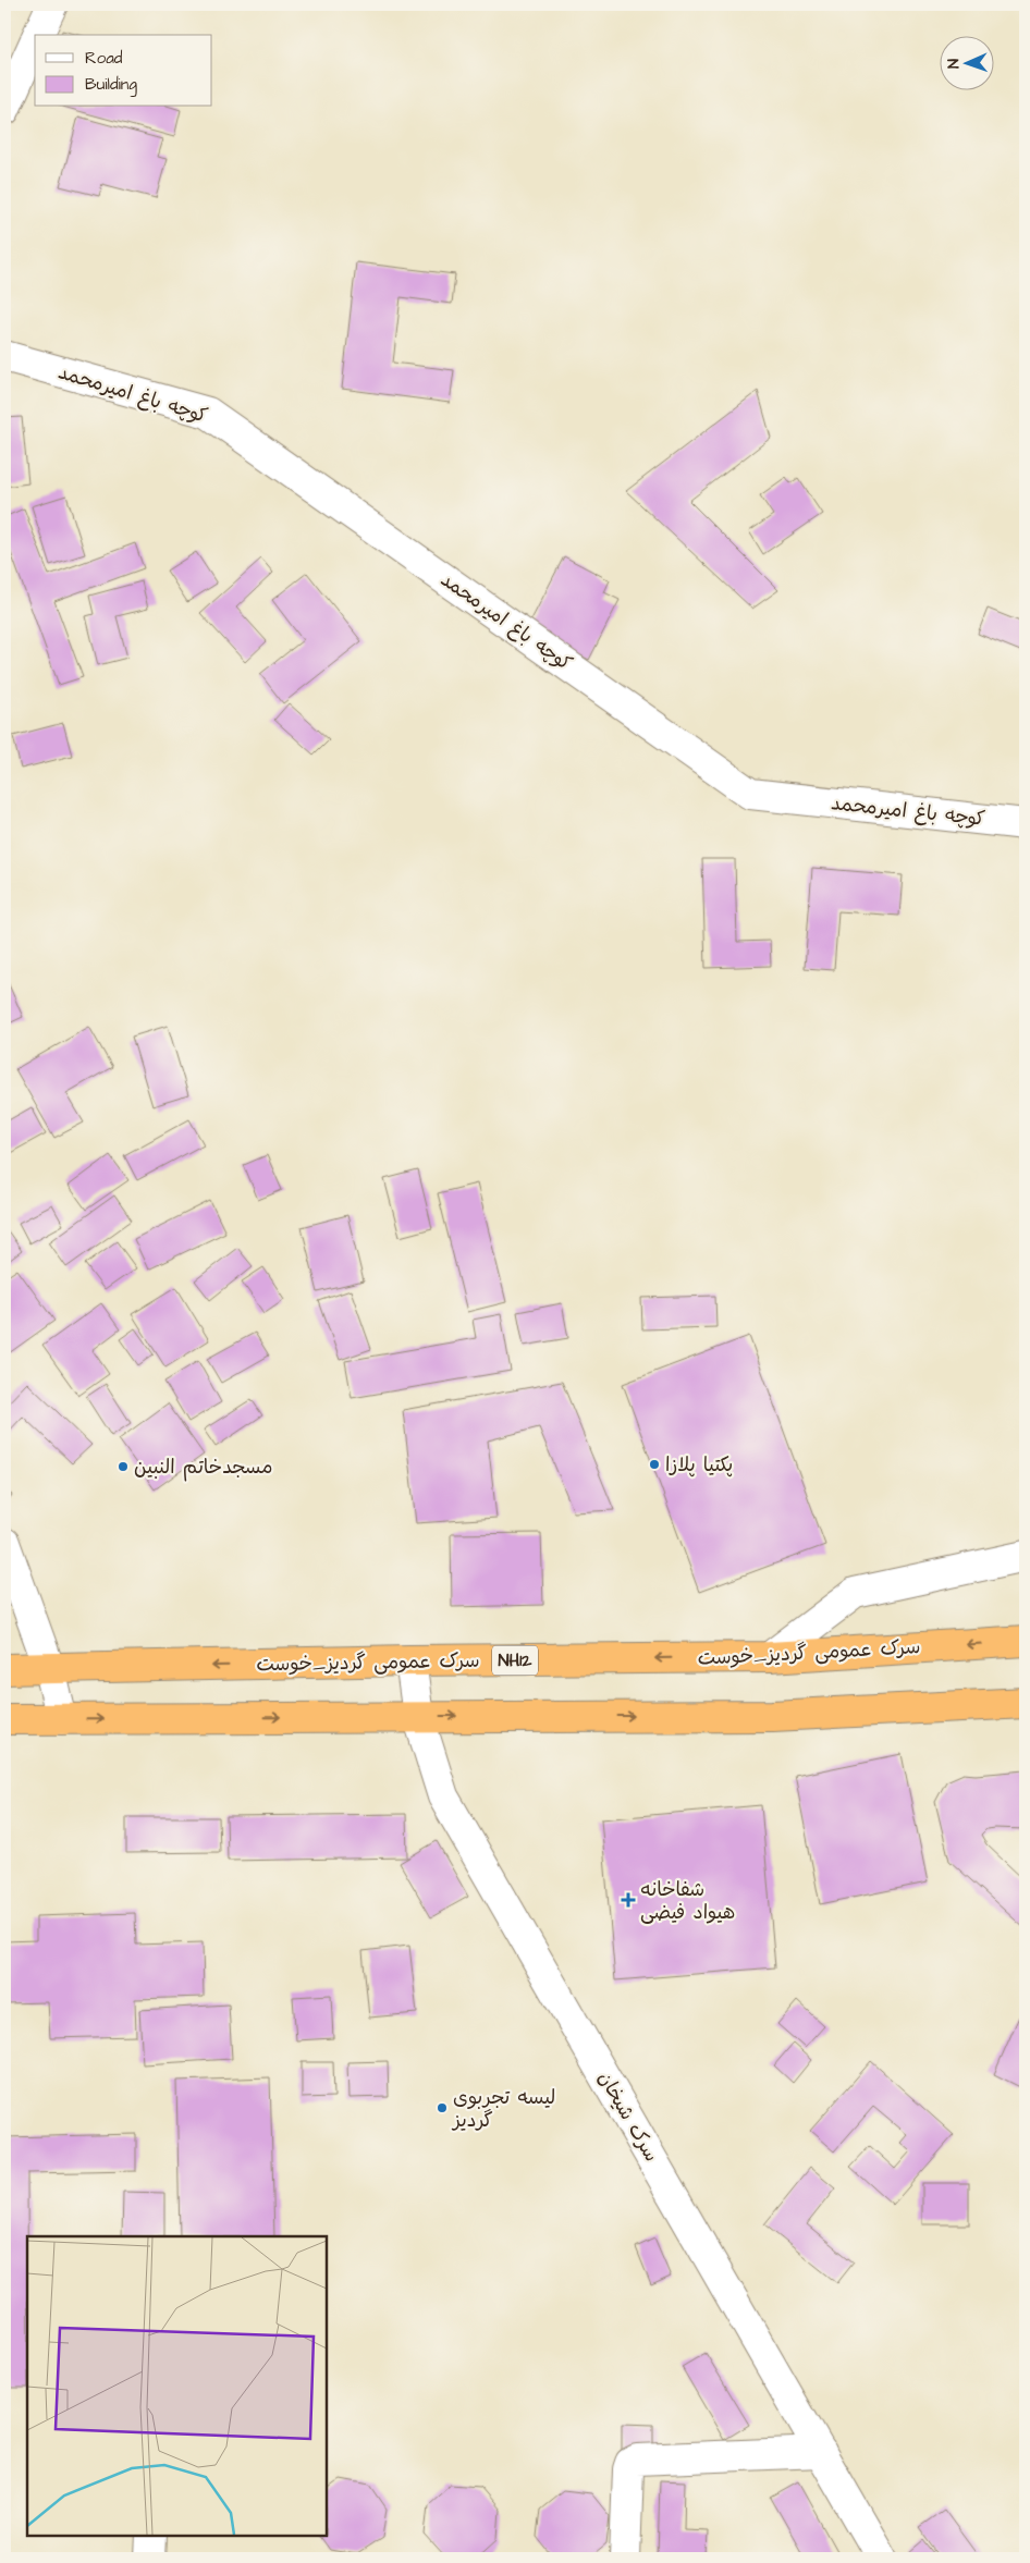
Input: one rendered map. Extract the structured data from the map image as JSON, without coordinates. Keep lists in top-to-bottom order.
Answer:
{
  "streets": {
    "highway": ["سرک عمومی گردیز_خوست", "NH12"],
    "street": ["کوچه باغ امیرمحمد", "سرک شیخان"]
  },
  "crossings": [
    ["سرک عمومی گردیز_خوست", "سرک شیخان"]
  ],
  "places": {
    "other": ["پکتیا پلازا", "مسجدخاتم النبین", "لیسه تجربوی گردیز"],
    "health": ["شفاخانه هیواد فیضی"]
  },
  "legend": ["Road", "Building"],
  "north": "left"
}
